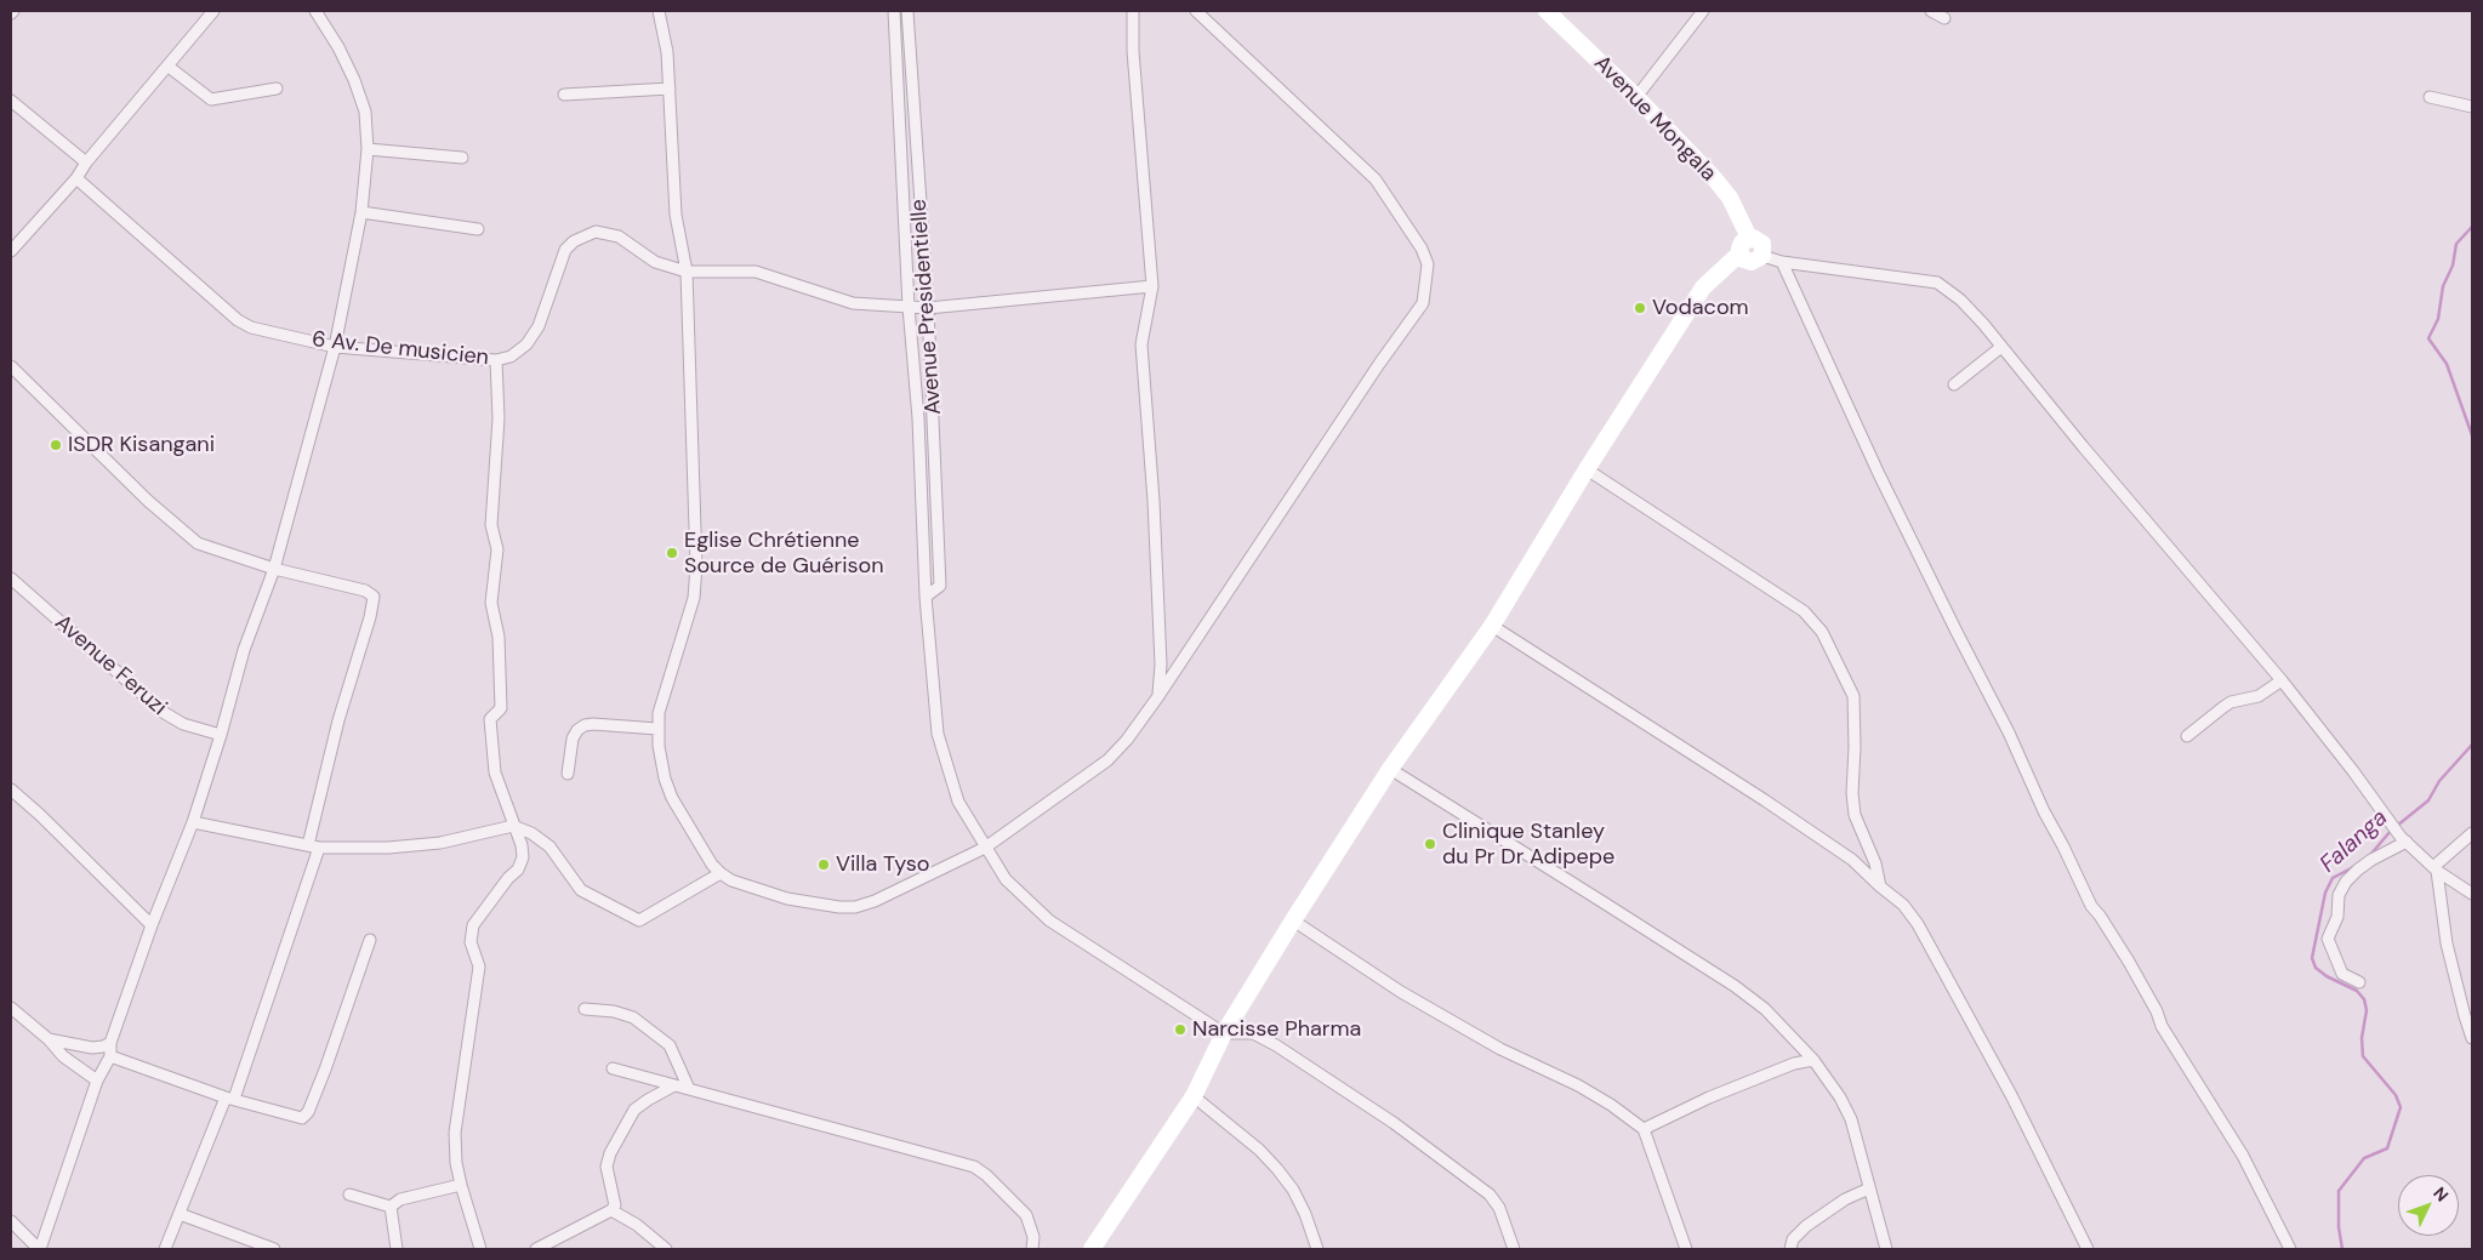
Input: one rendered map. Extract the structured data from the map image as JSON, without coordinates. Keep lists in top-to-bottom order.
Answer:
{
  "streets": {
    "street": [
      "Avenue Mongala",
      "Avenue Presidentielle",
      "6 Av. De musicien",
      "Avenue Feruzi"
    ]
  },
  "crossings": [
    ["Avenue Presidentielle", "6 Av. De musicien"]
  ],
  "water": ["Falanga"],
  "places": [
    "Vodacom",
    "ISDR Kisangani",
    "Eglise Chrétienne Source de Guérison",
    "Clinique Stanley du Pr Dr Adipepe",
    "Villa Tyso",
    "Narcisse Pharma"
  ],
  "north": "top right"
}
